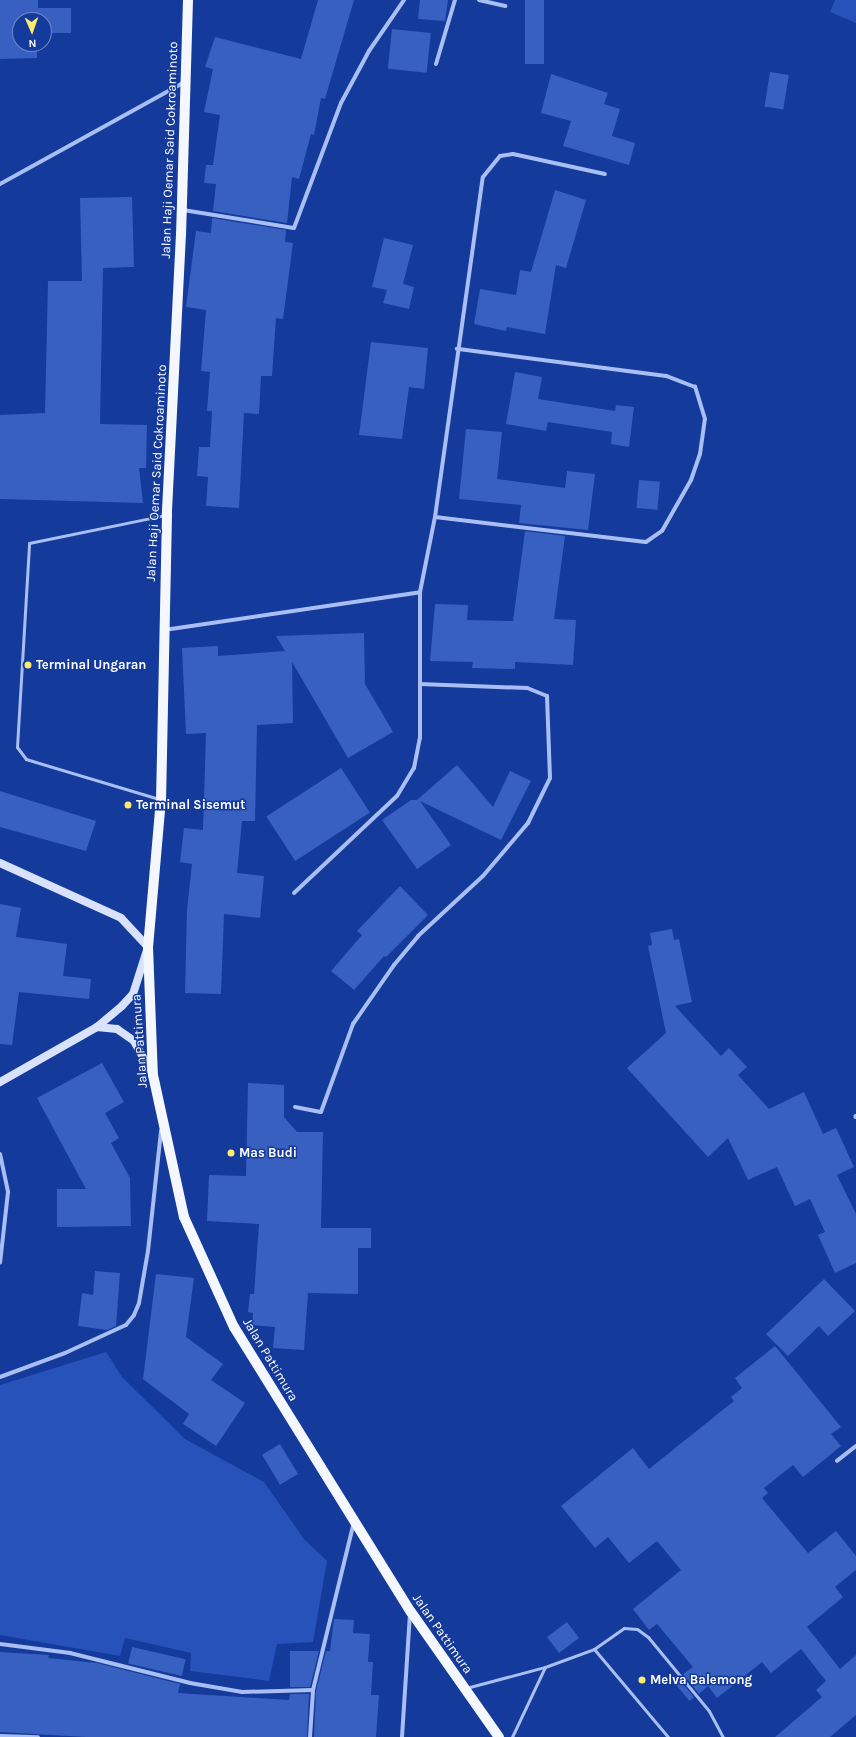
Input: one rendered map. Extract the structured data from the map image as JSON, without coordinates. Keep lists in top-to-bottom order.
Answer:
{
  "streets": {
    "main road": ["Jalan Haji Oemar Said Cokroaminoto", "Jalan Pattimura"]
  },
  "crossings": [
    ["Jalan Haji Oemar Said Cokroaminoto", "Jalan Pattimura"]
  ],
  "places": [
    "Terminal Ungaran",
    "Terminal Sisemut",
    "Mas Budi",
    "Melva Balemong"
  ],
  "north": "bottom"
}
